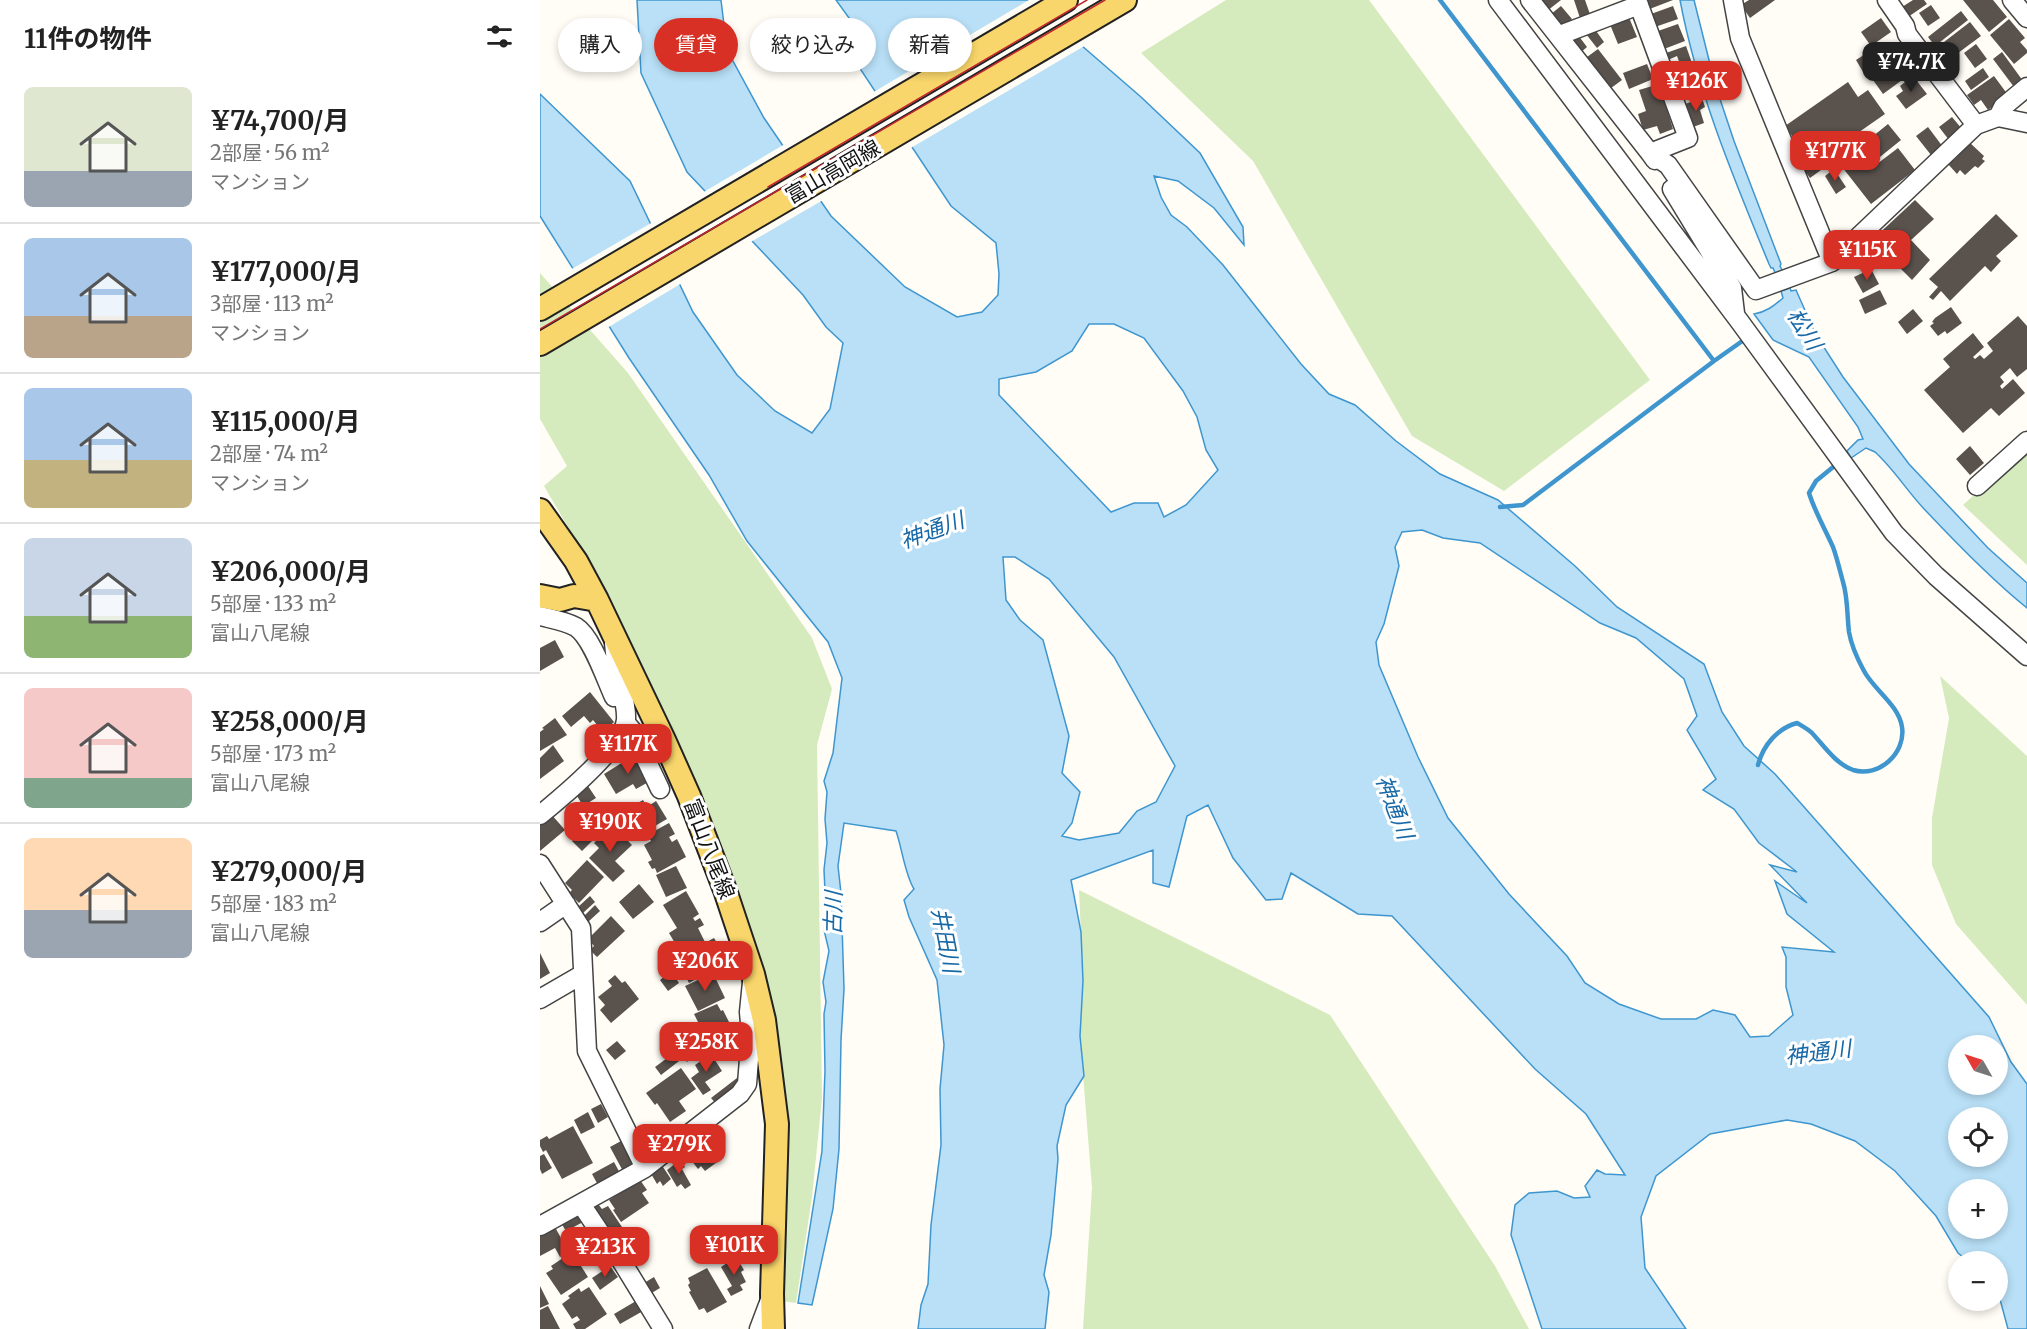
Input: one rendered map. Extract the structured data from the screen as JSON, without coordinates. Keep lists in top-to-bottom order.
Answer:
{
  "streets": {
    "main road": ["富山高岡線", "富山八尾線"]
  },
  "water": [
    "松川",
    "神通川",
    "古川",
    "井田川"
  ],
  "north": "top left",
  "page": {
    "heading": "11件の物件",
    "chip": [
      "購入",
      "賃貸",
      "絞り込み",
      "新着"
    ],
    "price": [
      "¥74.7K",
      "¥126K",
      "¥177K",
      "¥115K",
      "¥117K",
      "¥190K",
      "¥206K",
      "¥258K",
      "¥279K",
      "¥101K",
      "¥213K"
    ],
    "list": [
      {
        "name": "¥74,700/月",
        "note": "2部屋 · 56 m² · マンション"
      },
      {
        "name": "¥177,000/月",
        "note": "3部屋 · 113 m² · マンション"
      },
      {
        "name": "¥115,000/月",
        "note": "2部屋 · 74 m² · マンション"
      },
      {
        "name": "¥206,000/月",
        "note": "5部屋 · 133 m² · 富山八尾線"
      },
      {
        "name": "¥258,000/月",
        "note": "5部屋 · 173 m² · 富山八尾線"
      },
      {
        "name": "¥279,000/月",
        "note": "5部屋 · 183 m² · 富山八尾線"
      }
    ],
    "map_buttons": ["+", "−"]
  }
}
